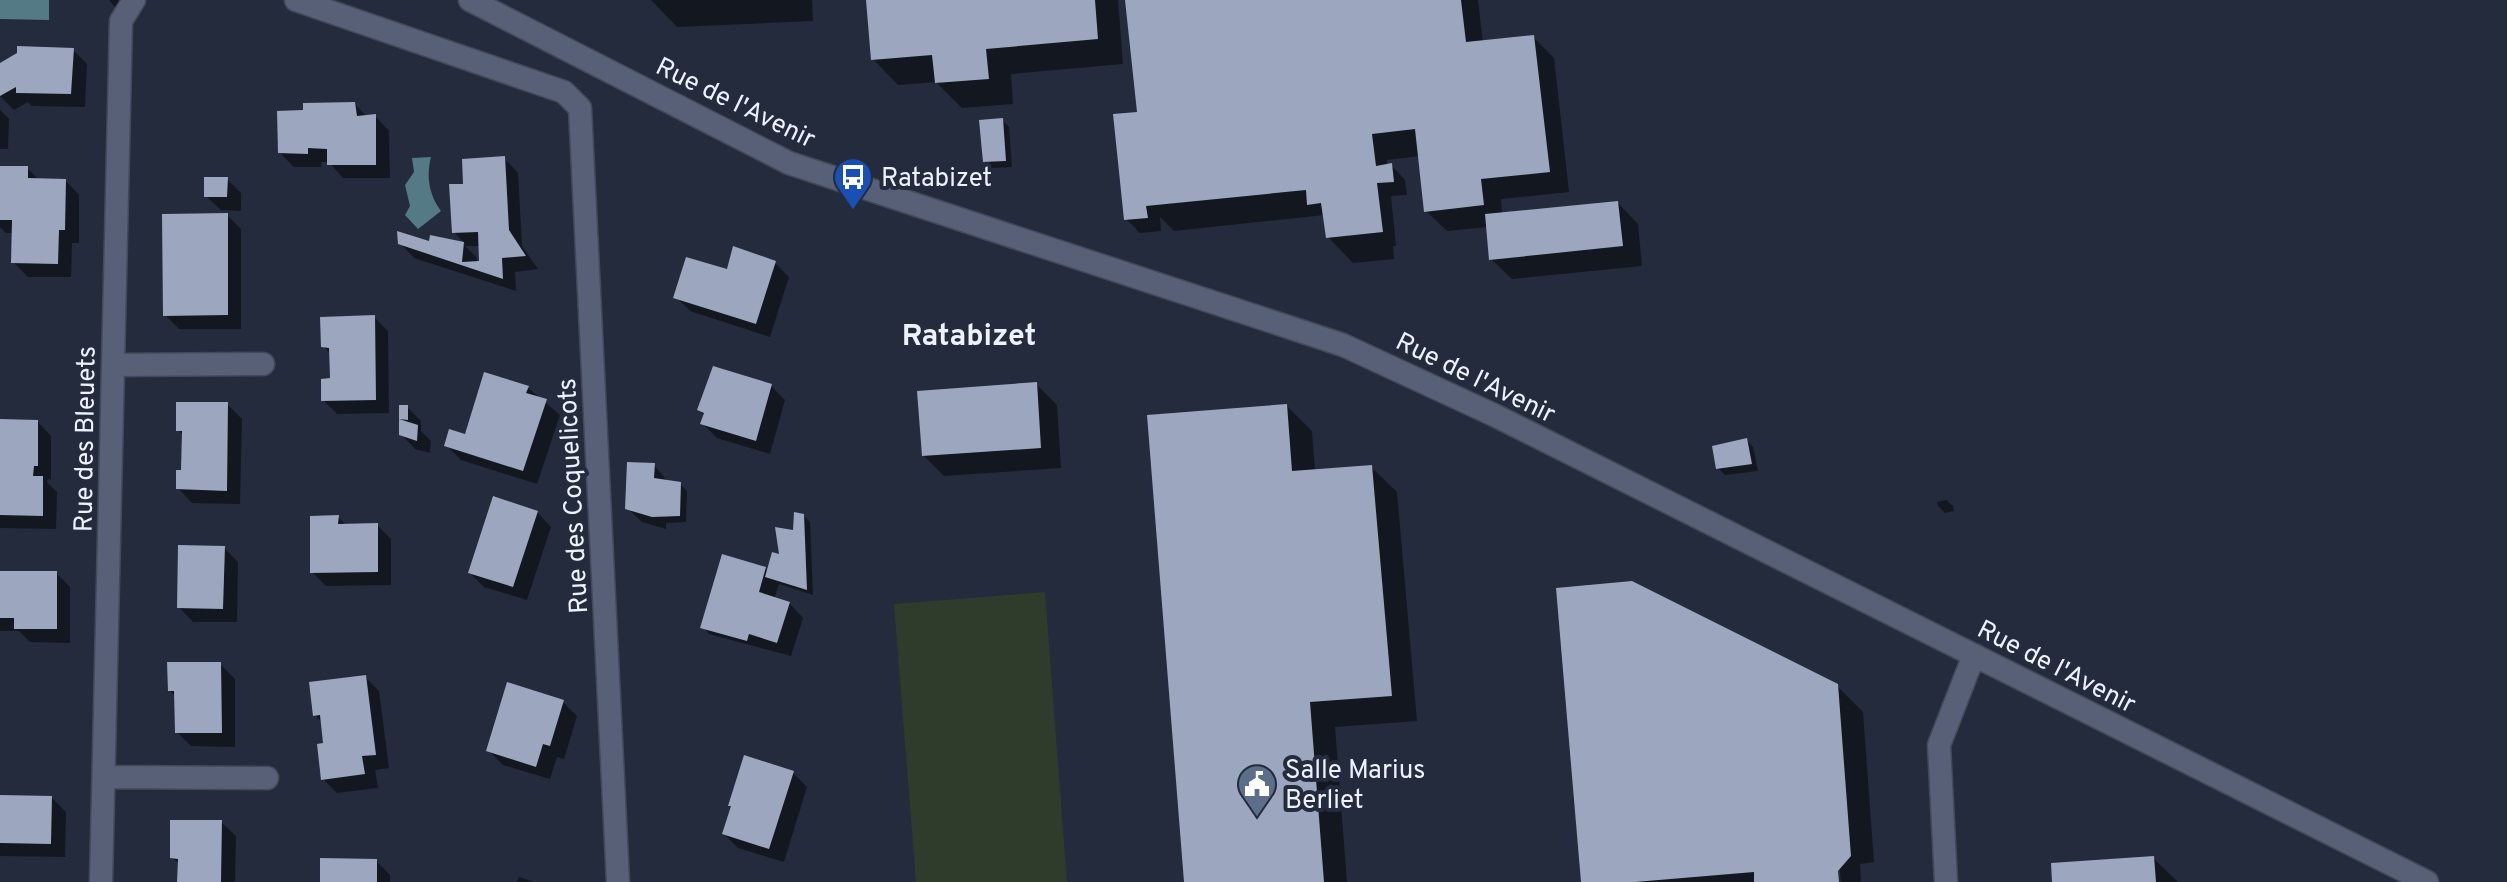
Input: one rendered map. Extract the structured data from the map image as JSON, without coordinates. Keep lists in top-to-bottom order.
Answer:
{
  "streets": {
    "street": ["Rue de l'Avenir", "Rue des Bleuets", "Rue des Coquelicots"]
  },
  "districts": ["Ratabizet"],
  "places": {
    "bus stop": ["Ratabizet"],
    "public building": ["Salle Marius Berliet"]
  }
}
